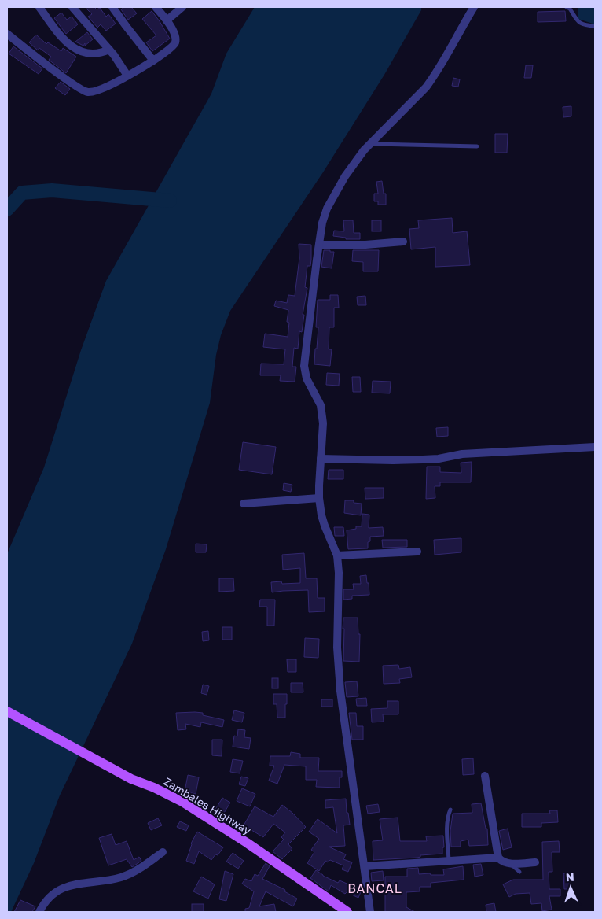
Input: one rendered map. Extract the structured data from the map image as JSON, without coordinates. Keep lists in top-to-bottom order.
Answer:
{
  "streets": {
    "main road": ["Zambales Highway"]
  },
  "districts": ["BANCAL"],
  "north": "top"
}
